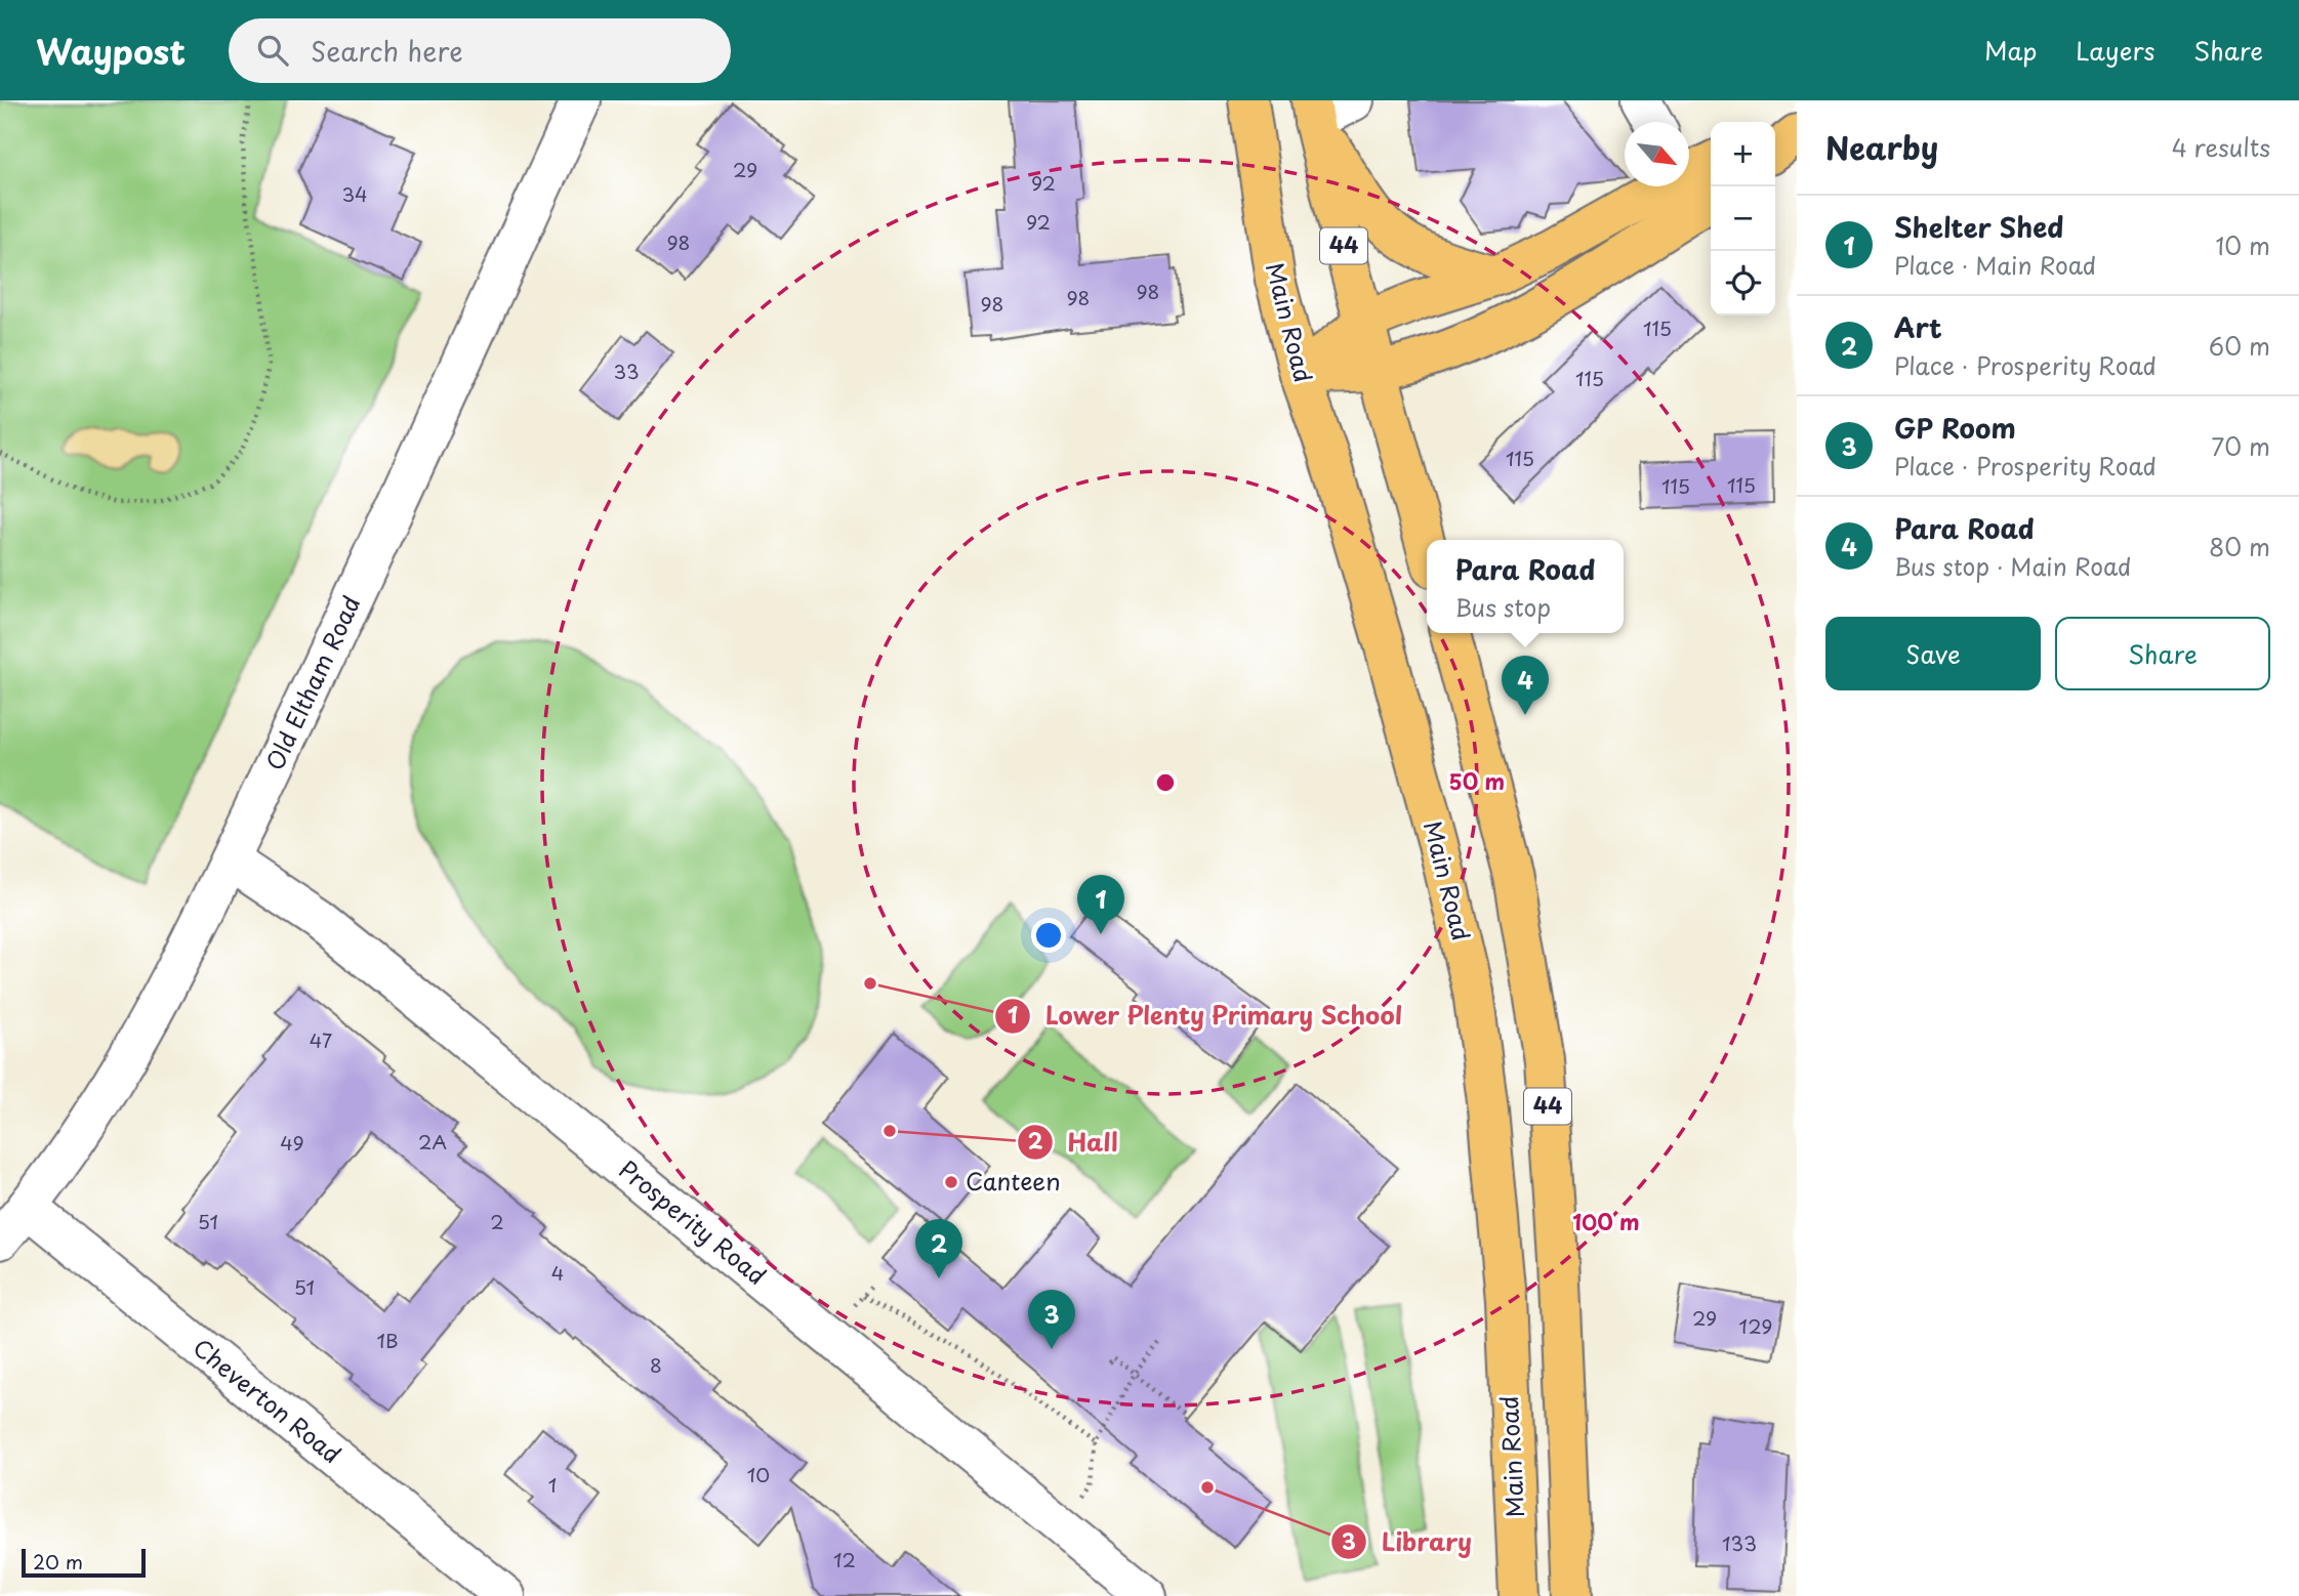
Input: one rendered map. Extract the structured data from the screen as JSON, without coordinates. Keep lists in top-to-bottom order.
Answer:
{
  "streets": {
    "main road": ["44", "Main Road"],
    "street": ["Old Eltham Road", "Prosperity Road", "Cheverton Road"]
  },
  "crossings": [
    ["Old Eltham Road", "Prosperity Road"],
    ["Old Eltham Road", "Cheverton Road"]
  ],
  "places": [
    "Lower Plenty Primary School",
    "Hall",
    "Canteen",
    "Library"
  ],
  "house_numbers": [
    "29",
    "92",
    "34",
    "92",
    "98",
    "98",
    "98",
    "98",
    "115",
    "33",
    "115",
    "115",
    "115",
    "115",
    "47",
    "2A",
    "49",
    "51",
    "2",
    "4",
    "51",
    "29",
    "129",
    "1B",
    "8",
    "10",
    "1",
    "133",
    "12"
  ],
  "scale_bar": "20 m",
  "north": "bottom right",
  "page": {
    "header": "Waypost",
    "search": "Search here",
    "nav": ["Map", "Layers", "Share"],
    "heading": ["Nearby", "4 results"],
    "map_buttons": ["+", "−"],
    "list": [
      {
        "mark": "1",
        "name": "Shelter Shed",
        "note": "Place · Main Road",
        "value": "10 m"
      },
      {
        "mark": "2",
        "name": "Art",
        "note": "Place · Prosperity Road",
        "value": "60 m"
      },
      {
        "mark": "3",
        "name": "GP Room",
        "note": "Place · Prosperity Road",
        "value": "70 m"
      },
      {
        "mark": "4",
        "name": "Para Road",
        "note": "Bus stop · Main Road",
        "value": "80 m"
      }
    ],
    "popup": ["Para Road", "Bus stop"],
    "buttons": ["Save", "Share"],
    "pins": [
      "4",
      "1",
      "2",
      "3"
    ],
    "scale": "20 m"
  },
  "rings": ["50 m", "100 m"]
}
